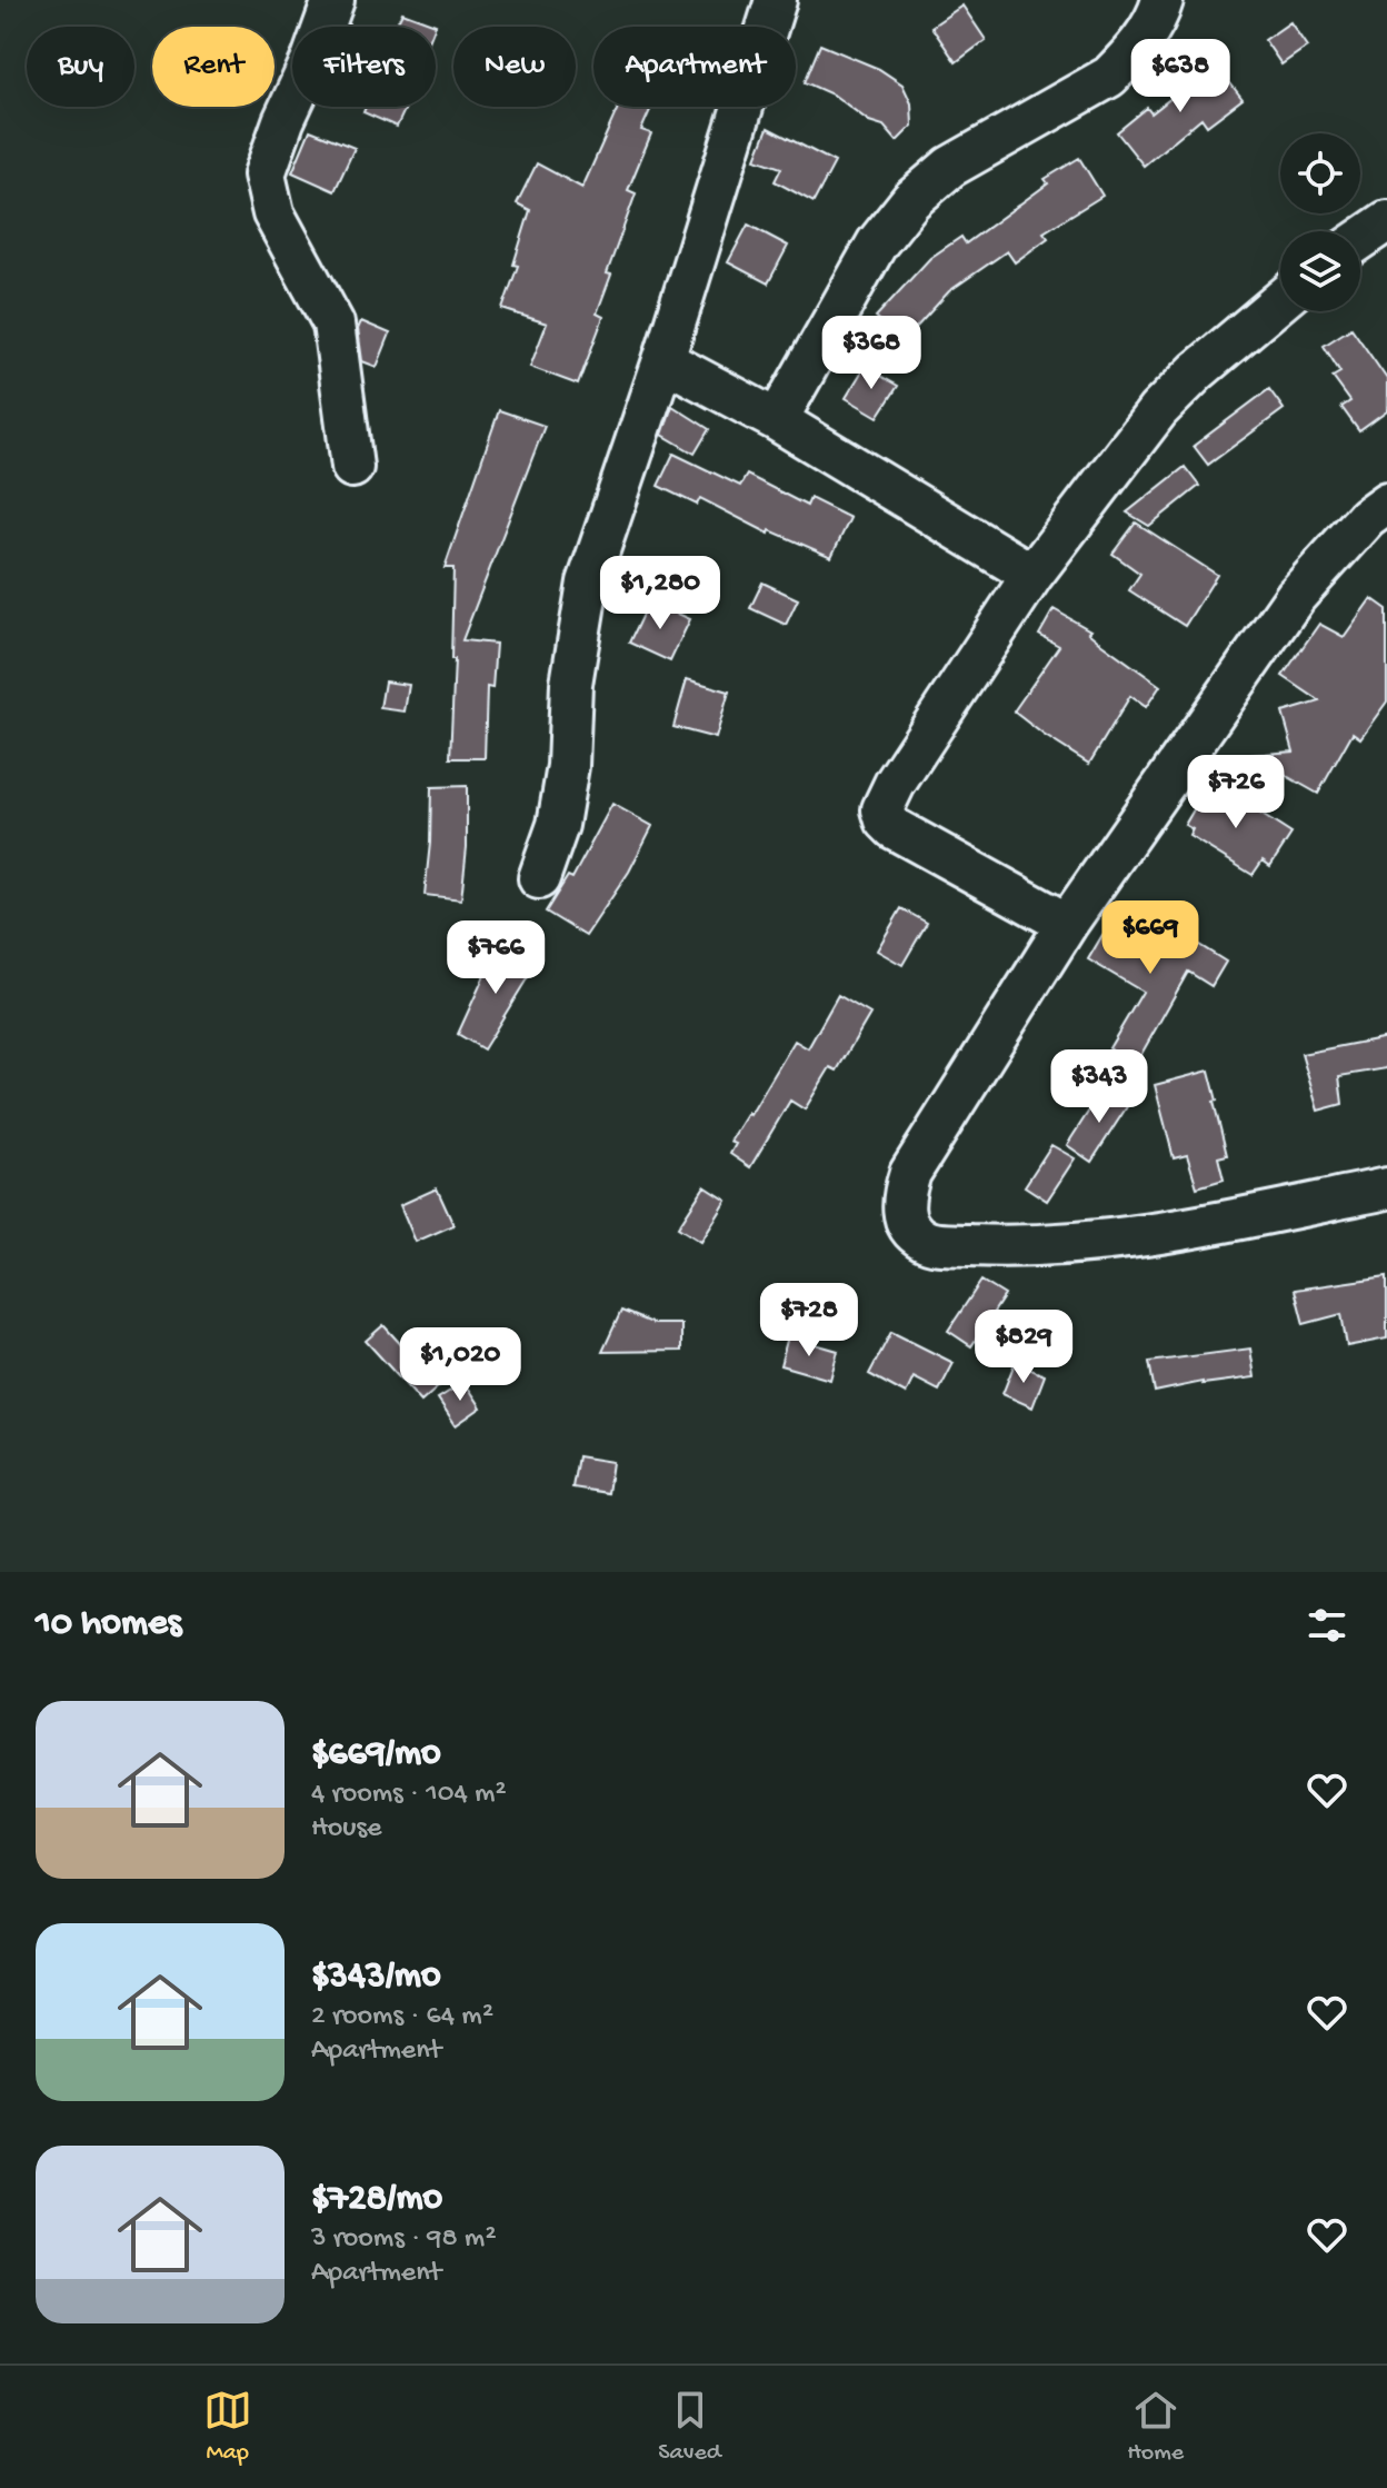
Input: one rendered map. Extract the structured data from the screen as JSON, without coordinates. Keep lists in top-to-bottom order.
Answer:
{
  "page": {
    "chip": [
      "Buy",
      "Rent",
      "Filters",
      "New",
      "Apartment"
    ],
    "price": [
      "$638",
      "$368",
      "$1,280",
      "$726",
      "$669",
      "$766",
      "$343",
      "$728",
      "$829",
      "$1,020"
    ],
    "heading": "10 homes",
    "list": [
      {
        "name": "$669/mo",
        "note": "4 rooms · 104 m² · House"
      },
      {
        "name": "$343/mo",
        "note": "2 rooms · 64 m² · Apartment"
      },
      {
        "name": "$728/mo",
        "note": "3 rooms · 98 m² · Apartment"
      }
    ],
    "tabs": ["Map", "Saved", "Home"]
  }
}
